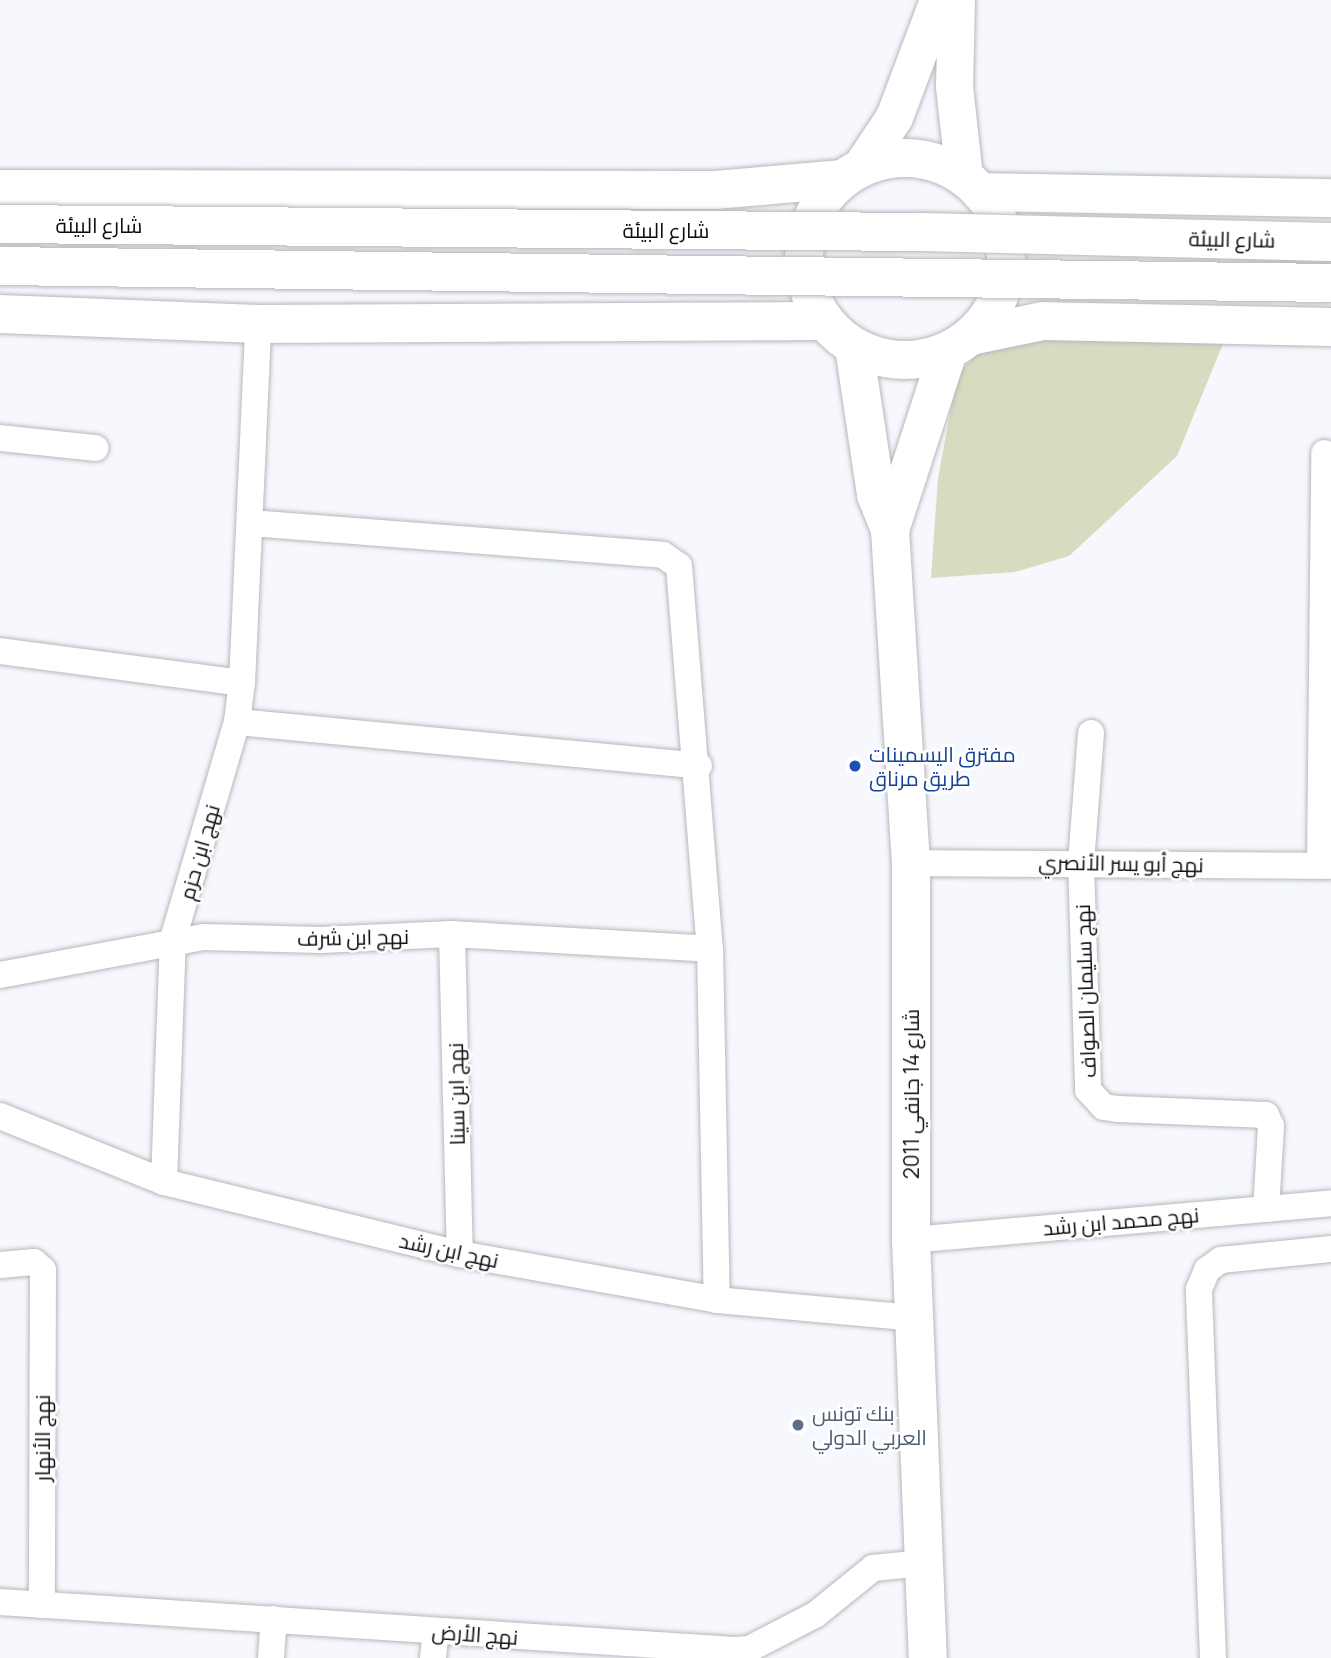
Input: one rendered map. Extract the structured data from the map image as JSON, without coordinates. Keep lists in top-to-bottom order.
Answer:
{
  "streets": {
    "main road": ["شارع البيئة", "شارع 14 جانفي 2011"],
    "street": [
      "نهج ابن حزم",
      "نهج أبو يسر الأنصري",
      "نهج ابن شرف",
      "نهج سليمان الصواف",
      "نهج ابن سينا",
      "نهج محمد ابن رشد",
      "نهج ابن رشد",
      "نهج الأنهار",
      "نهج الأرض"
    ]
  },
  "crossings": [
    ["نهج ابن حزم", "نهج ابن شرف"],
    ["نهج ابن حزم", "نهج ابن رشد"],
    ["نهج أبو يسر الأنصري", "نهج سليمان الصواف"],
    ["نهج أبو يسر الأنصري", "شارع 14 جانفي 2011"],
    ["نهج ابن شرف", "نهج ابن سينا"],
    ["نهج سليمان الصواف", "نهج محمد ابن رشد"],
    ["نهج ابن سينا", "نهج ابن رشد"],
    ["شارع 14 جانفي 2011", "نهج محمد ابن رشد"],
    ["شارع 14 جانفي 2011", "نهج ابن رشد"],
    ["شارع 14 جانفي 2011", "نهج الأرض"],
    ["نهج الأنهار", "نهج الأرض"]
  ],
  "places": ["مفترق اليسمينات طريق مرناق", "بنك تونس العربي الدولي"]
}
